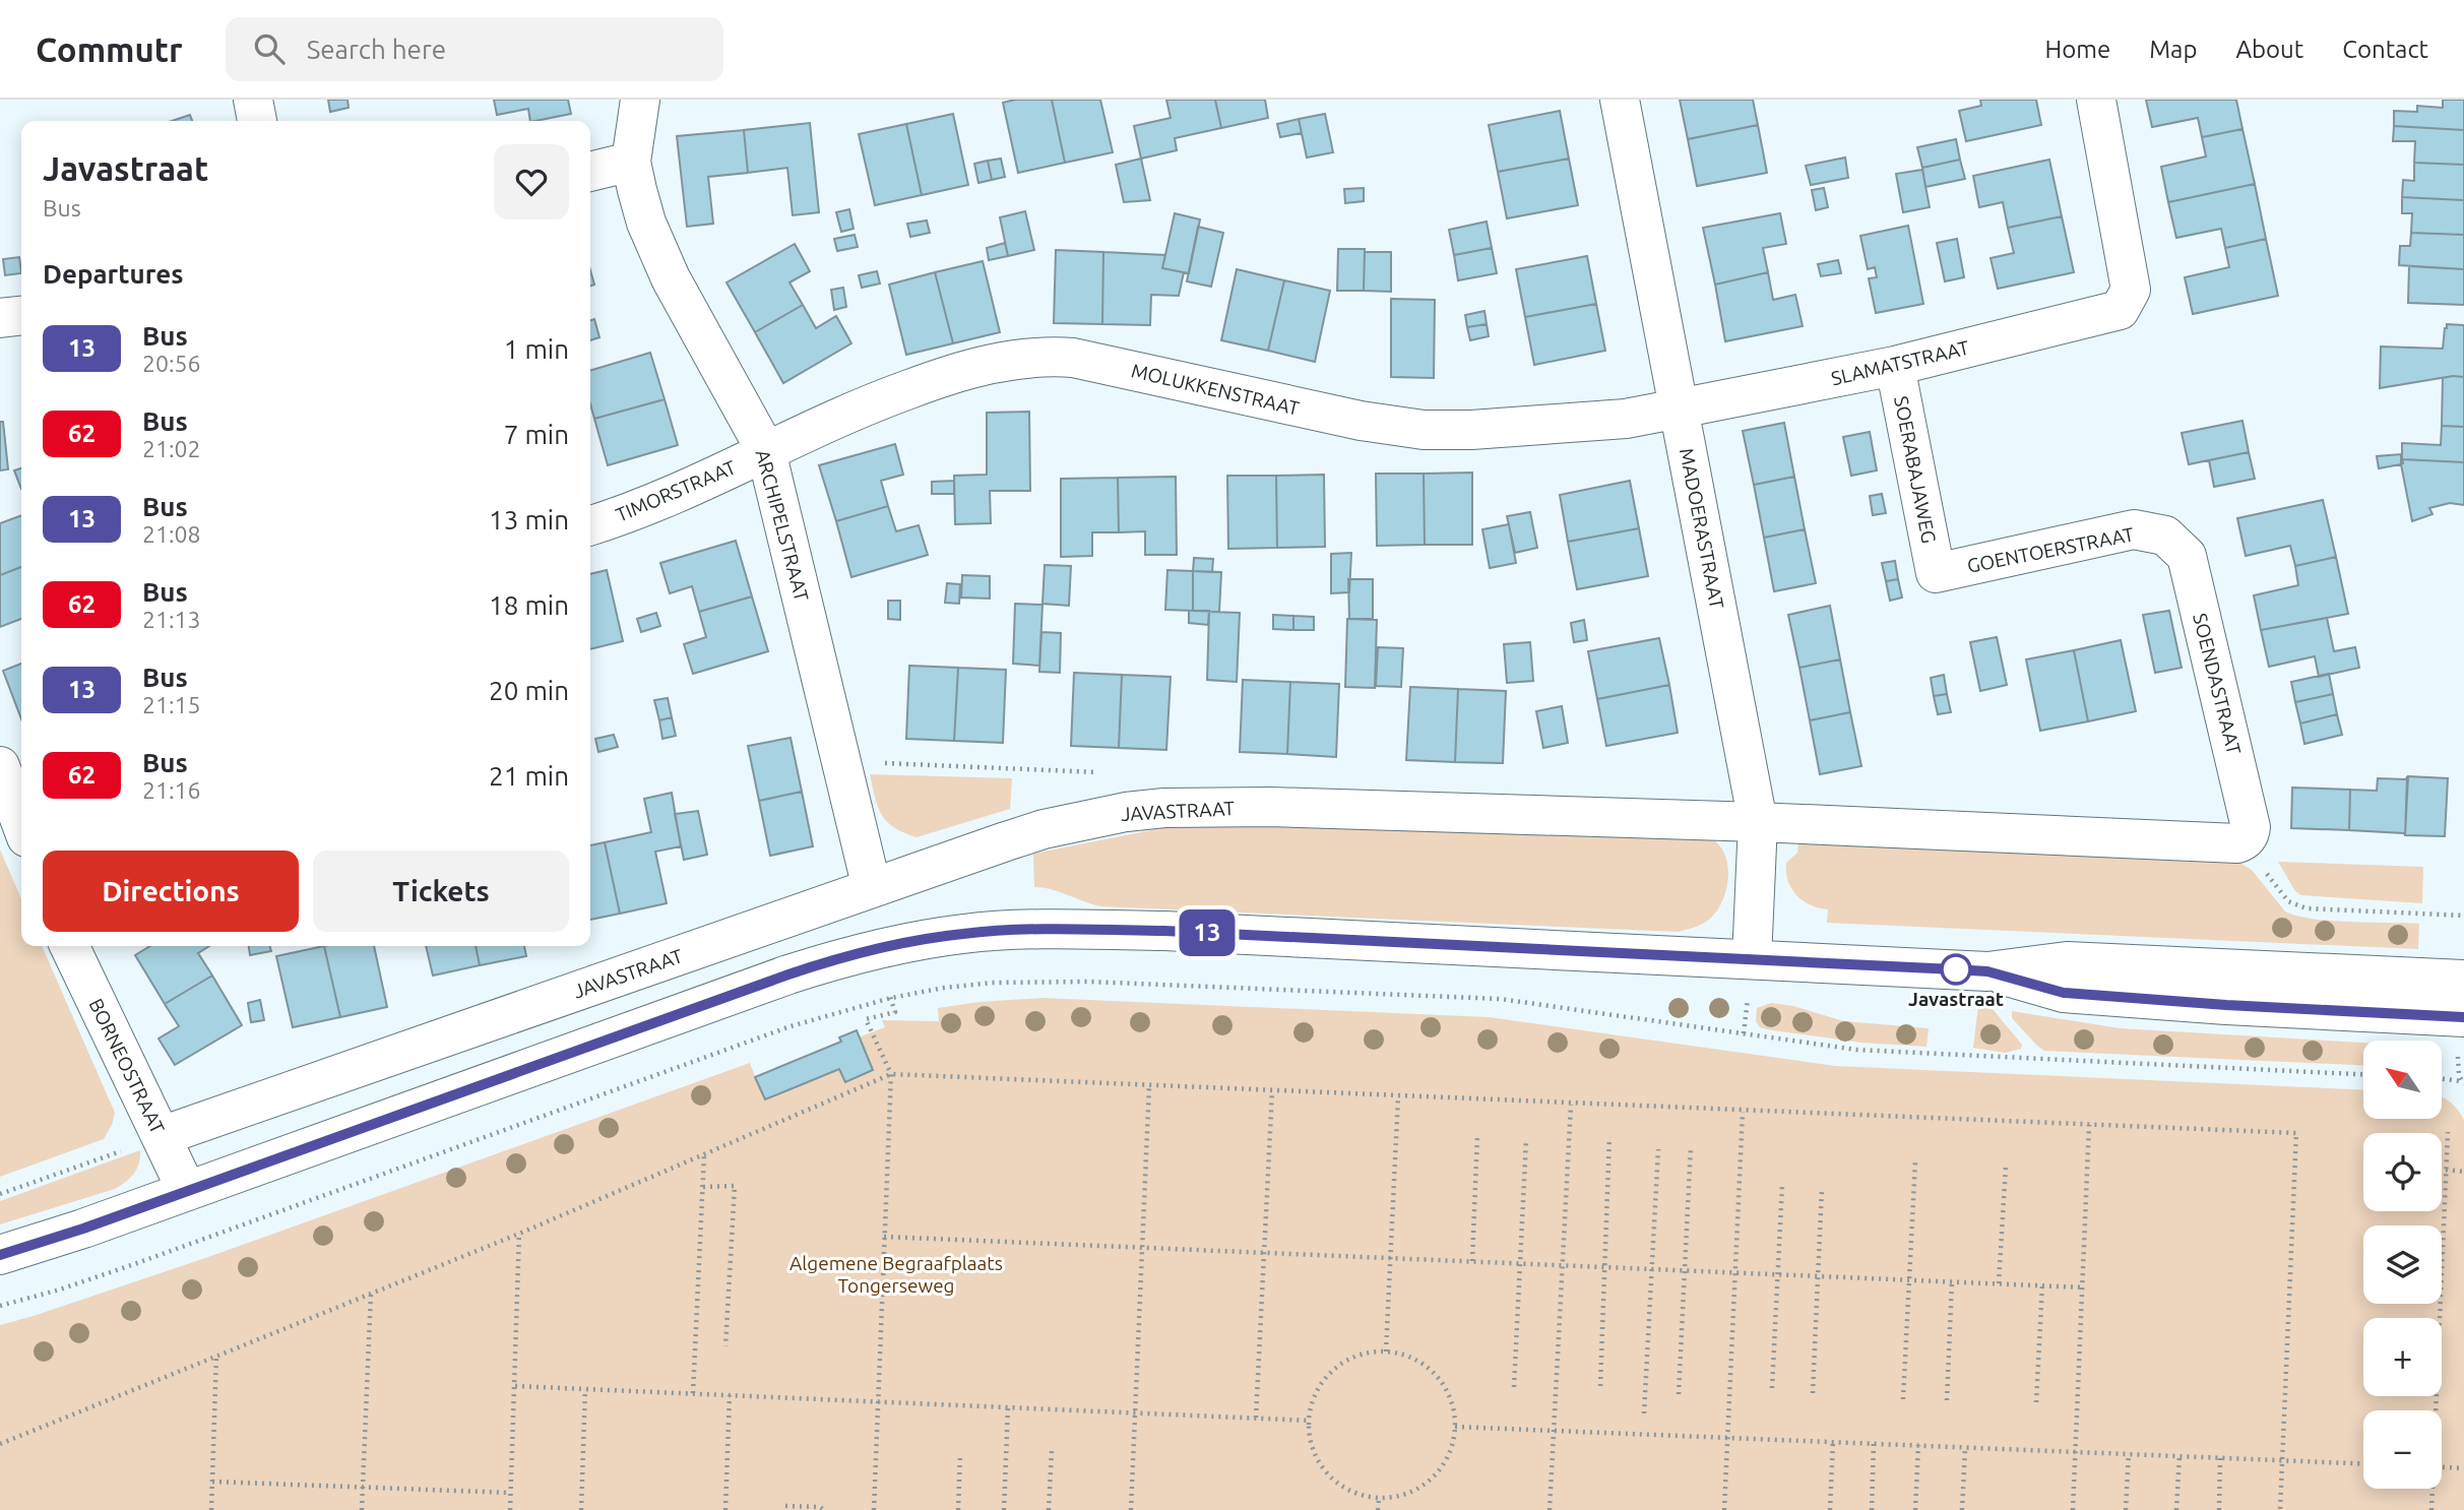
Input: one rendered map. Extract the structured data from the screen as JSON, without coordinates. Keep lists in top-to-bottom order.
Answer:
{
  "streets": {
    "street": [
      "SLAMATSTRAAT",
      "MOLUKKENSTRAAT",
      "SOERABAJAWEG",
      "TIMORSTRAAT",
      "ARCHIPELSTRAAT",
      "MADOERASTRAAT",
      "GOENTOERSTRAAT",
      "SOENDASTRAAT",
      "JAVASTRAAT",
      "BORNEOSTRAAT"
    ]
  },
  "crossings": [
    ["SLAMATSTRAAT", "MOLUKKENSTRAAT"],
    ["SLAMATSTRAAT", "SOERABAJAWEG"],
    ["SLAMATSTRAAT", "MADOERASTRAAT"],
    ["MOLUKKENSTRAAT", "TIMORSTRAAT"],
    ["MOLUKKENSTRAAT", "ARCHIPELSTRAAT"],
    ["MOLUKKENSTRAAT", "MADOERASTRAAT"],
    ["SOERABAJAWEG", "GOENTOERSTRAAT"],
    ["TIMORSTRAAT", "ARCHIPELSTRAAT"],
    ["ARCHIPELSTRAAT", "JAVASTRAAT"],
    ["MADOERASTRAAT", "JAVASTRAAT"],
    ["GOENTOERSTRAAT", "SOENDASTRAAT"],
    ["SOENDASTRAAT", "JAVASTRAAT"],
    ["JAVASTRAAT", "BORNEOSTRAAT"]
  ],
  "parks": ["Algemene Begraafplaats Tongerseweg"],
  "places": ["Javastraat"],
  "lines": ["bus line 13"],
  "north": "top left",
  "page": {
    "header": "Commutr",
    "search": "Search here",
    "nav": [
      "Home",
      "Map",
      "About",
      "Contact"
    ],
    "on_map": "13",
    "heading": [
      ["Javastraat", "Bus"],
      "Departures"
    ],
    "list": [
      {
        "mark": "13",
        "name": "Bus",
        "note": "20:56",
        "value": "1 min"
      },
      {
        "mark": "62",
        "name": "Bus",
        "note": "21:02",
        "value": "7 min"
      },
      {
        "mark": "13",
        "name": "Bus",
        "note": "21:08",
        "value": "13 min"
      },
      {
        "mark": "62",
        "name": "Bus",
        "note": "21:13",
        "value": "18 min"
      },
      {
        "mark": "13",
        "name": "Bus",
        "note": "21:15",
        "value": "20 min"
      },
      {
        "mark": "62",
        "name": "Bus",
        "note": "21:16",
        "value": "21 min"
      }
    ],
    "buttons": ["Directions", "Tickets"],
    "map_buttons": ["+", "−"]
  }
}
